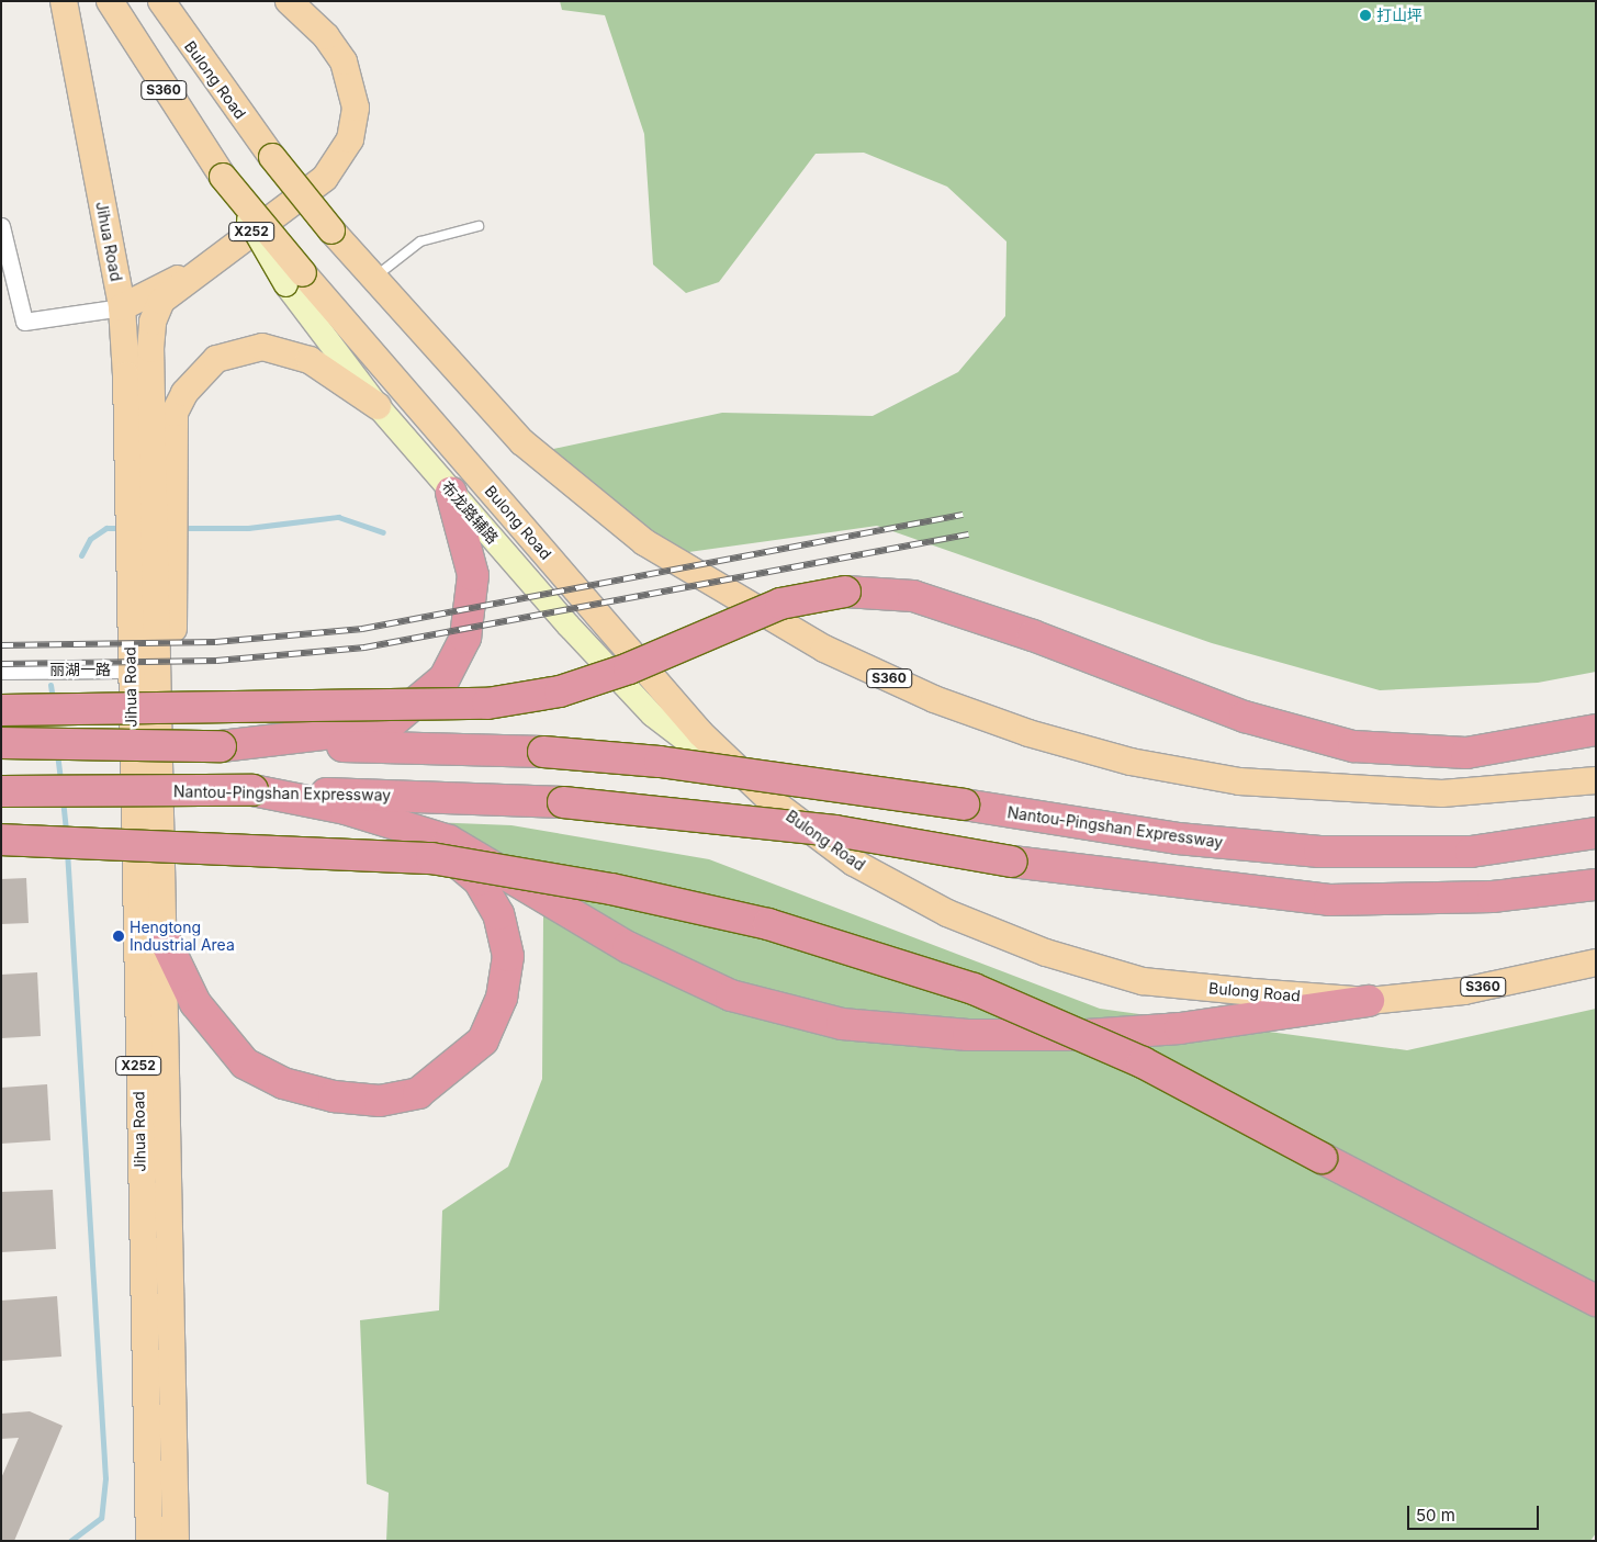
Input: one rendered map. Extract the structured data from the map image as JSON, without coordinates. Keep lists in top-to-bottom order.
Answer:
{
  "streets": {
    "highway": ["Nantou-Pingshan Expressway"],
    "main road": [
      "Bulong Road",
      "S360",
      "X252",
      "Jihua Road",
      "布龙路辅路"
    ],
    "street": ["丽湖一路"]
  },
  "crossings": [
    ["Bulong Road", "S360"],
    ["Bulong Road", "布龙路辅路"],
    ["S360", "布龙路辅路"],
    ["X252", "Jihua Road"],
    ["Jihua Road", "丽湖一路"]
  ],
  "places": ["打山坪", "Hengtong Industrial Area"],
  "scale_bar": "50 m"
}
